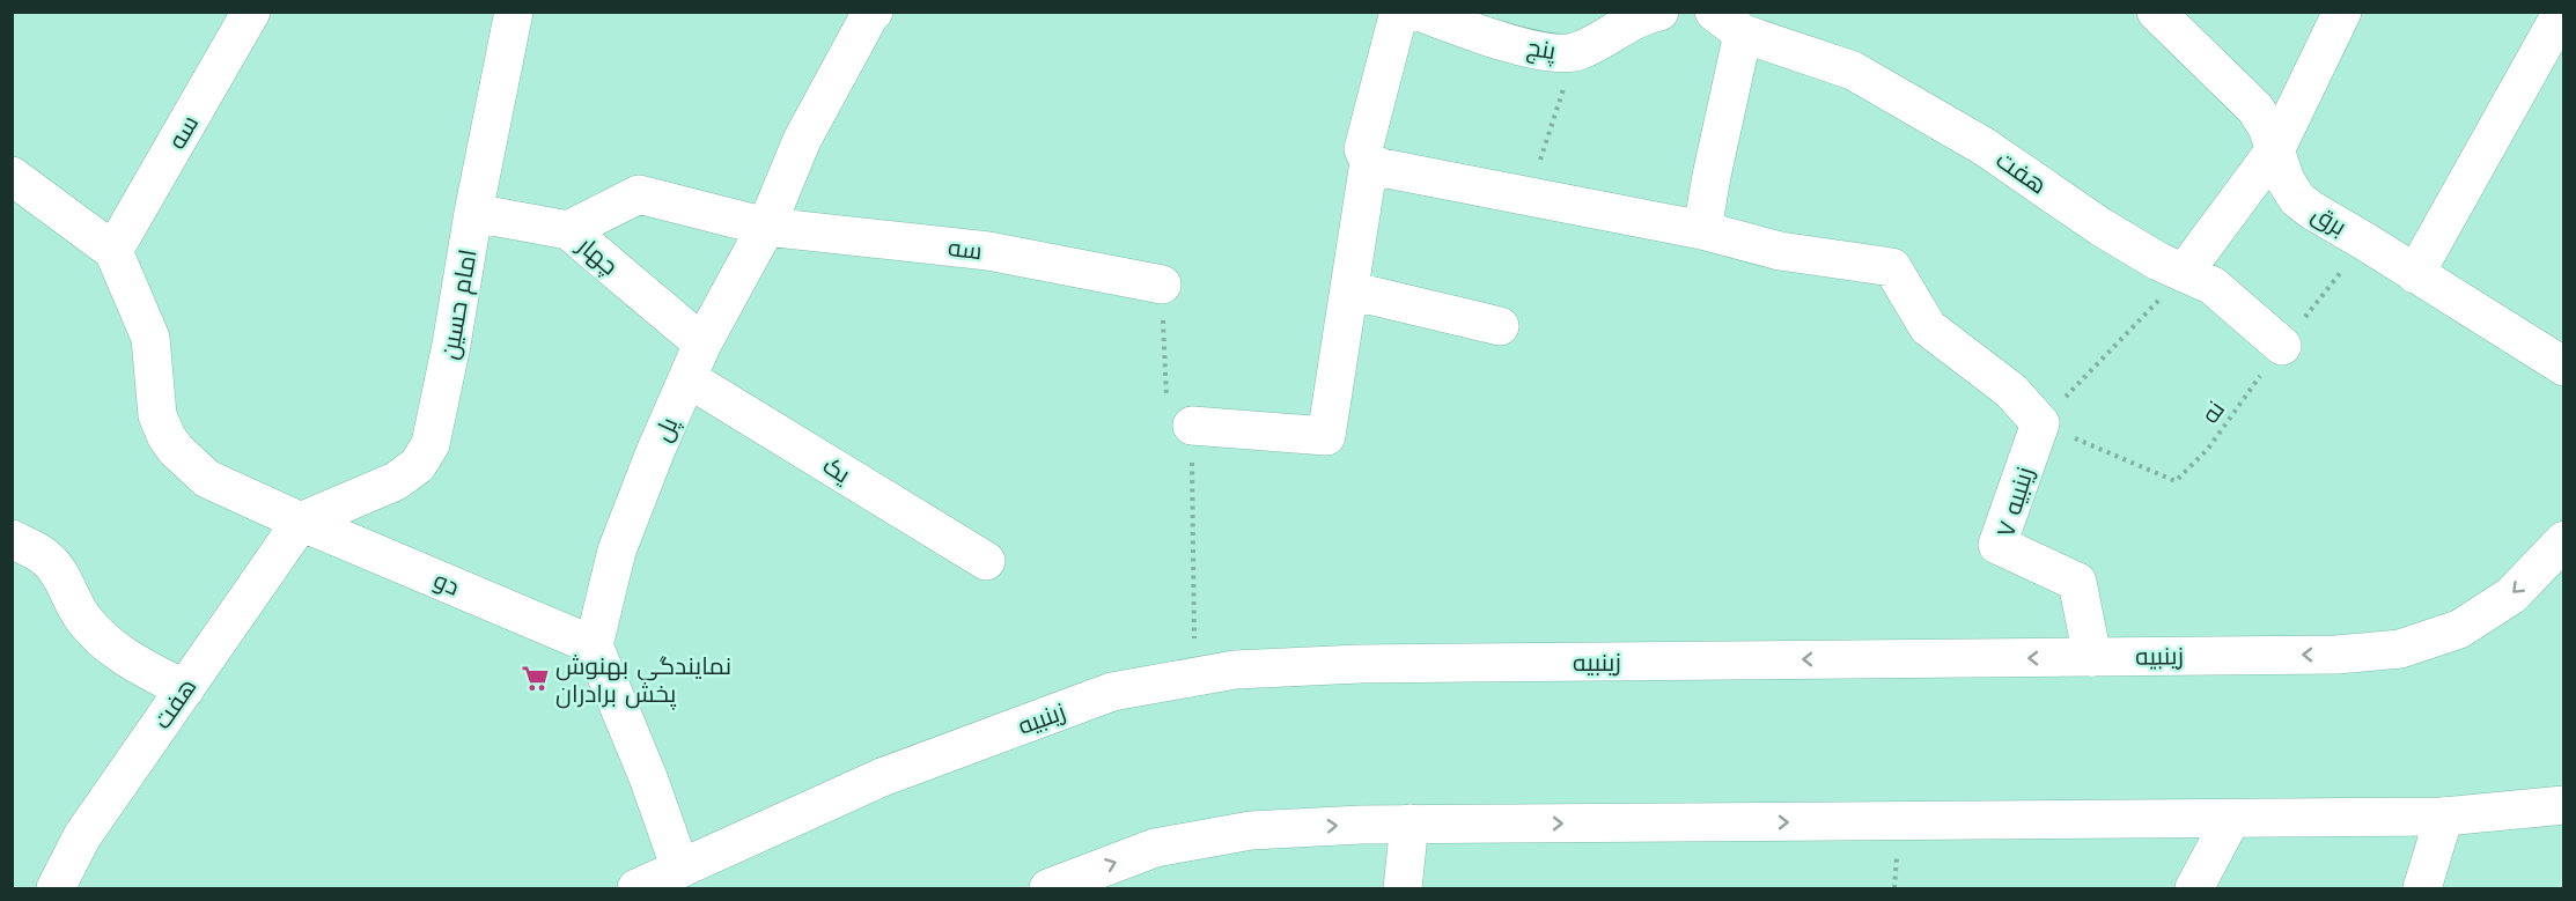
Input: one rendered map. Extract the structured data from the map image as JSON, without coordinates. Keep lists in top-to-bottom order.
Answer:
{
  "streets": {
    "street": [
      "پنج",
      "سه",
      "هفت",
      "برق",
      "چهار",
      "امام حسین",
      "پل",
      "یک",
      "زینبیه ۷",
      "دو",
      "زینبیه"
    ],
    "path": ["نه"]
  },
  "crossings": [
    ["سه", "چهار"],
    ["سه", "پل"],
    ["سه", "دو"],
    ["هفت", "امام حسین"],
    ["هفت", "نه"],
    ["هفت", "دو"],
    ["برق", "نه"],
    ["چهار", "امام حسین"],
    ["چهار", "پل"],
    ["امام حسین", "دو"],
    ["نه", "زینبیه ۷"],
    ["پل", "یک"],
    ["پل", "دو"],
    ["زینبیه ۷", "زینبیه"]
  ],
  "places": {
    "supermarket": ["نمایندگی بهنوش پخش برادران"]
  }
}
